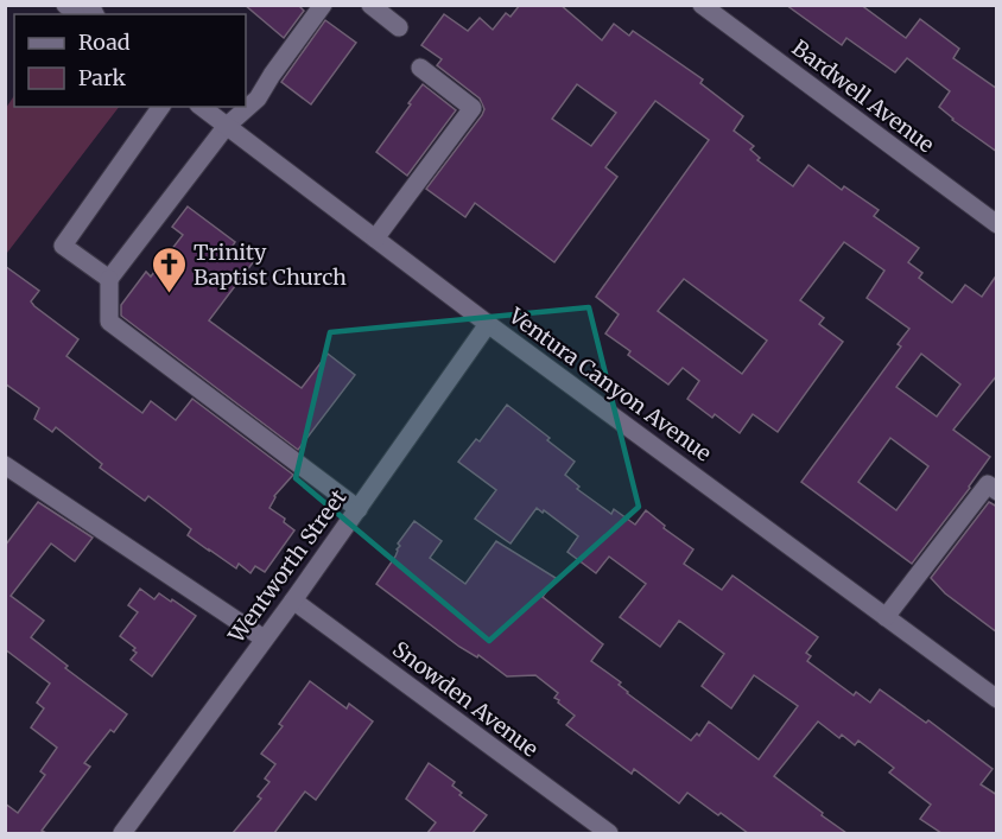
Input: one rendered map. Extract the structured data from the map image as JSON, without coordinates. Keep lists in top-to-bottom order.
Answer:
{
  "streets": {
    "street": [
      "Bardwell Avenue",
      "Ventura Canyon Avenue",
      "Wentworth Street",
      "Snowden Avenue"
    ]
  },
  "crossings": [
    ["Ventura Canyon Avenue", "Wentworth Street"],
    ["Wentworth Street", "Snowden Avenue"]
  ],
  "places": {
    "church": ["Trinity Baptist Church"]
  },
  "legend": ["Road", "Park"]
}
